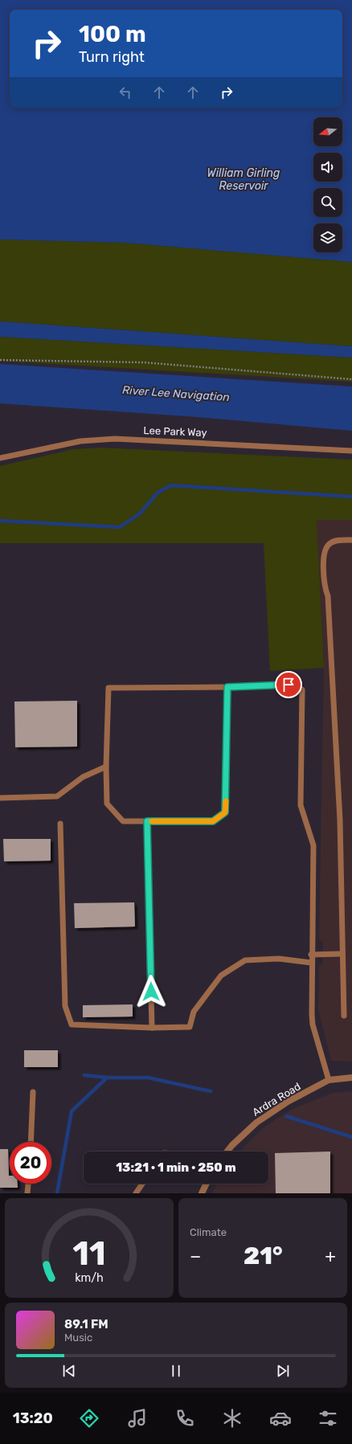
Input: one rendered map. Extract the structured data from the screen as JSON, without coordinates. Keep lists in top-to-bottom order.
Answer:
{
  "streets": {
    "street": ["Ardra Road"],
    "lane": ["Lee Park Way"]
  },
  "water": ["William Girling Reservoir", "River Lee Navigation"],
  "north": "left",
  "page": {
    "turn": ["100 m", "Turn right"],
    "limit": "20",
    "trip": "13:21 · 1 min · 250 m",
    "tile": "Climate",
    "heat": ["−", "21°", "+"],
    "song": ["89.1 FM", "Music"],
    "tabs": "13:20",
    "gauge": ["11", "km/h"]
  }
}
